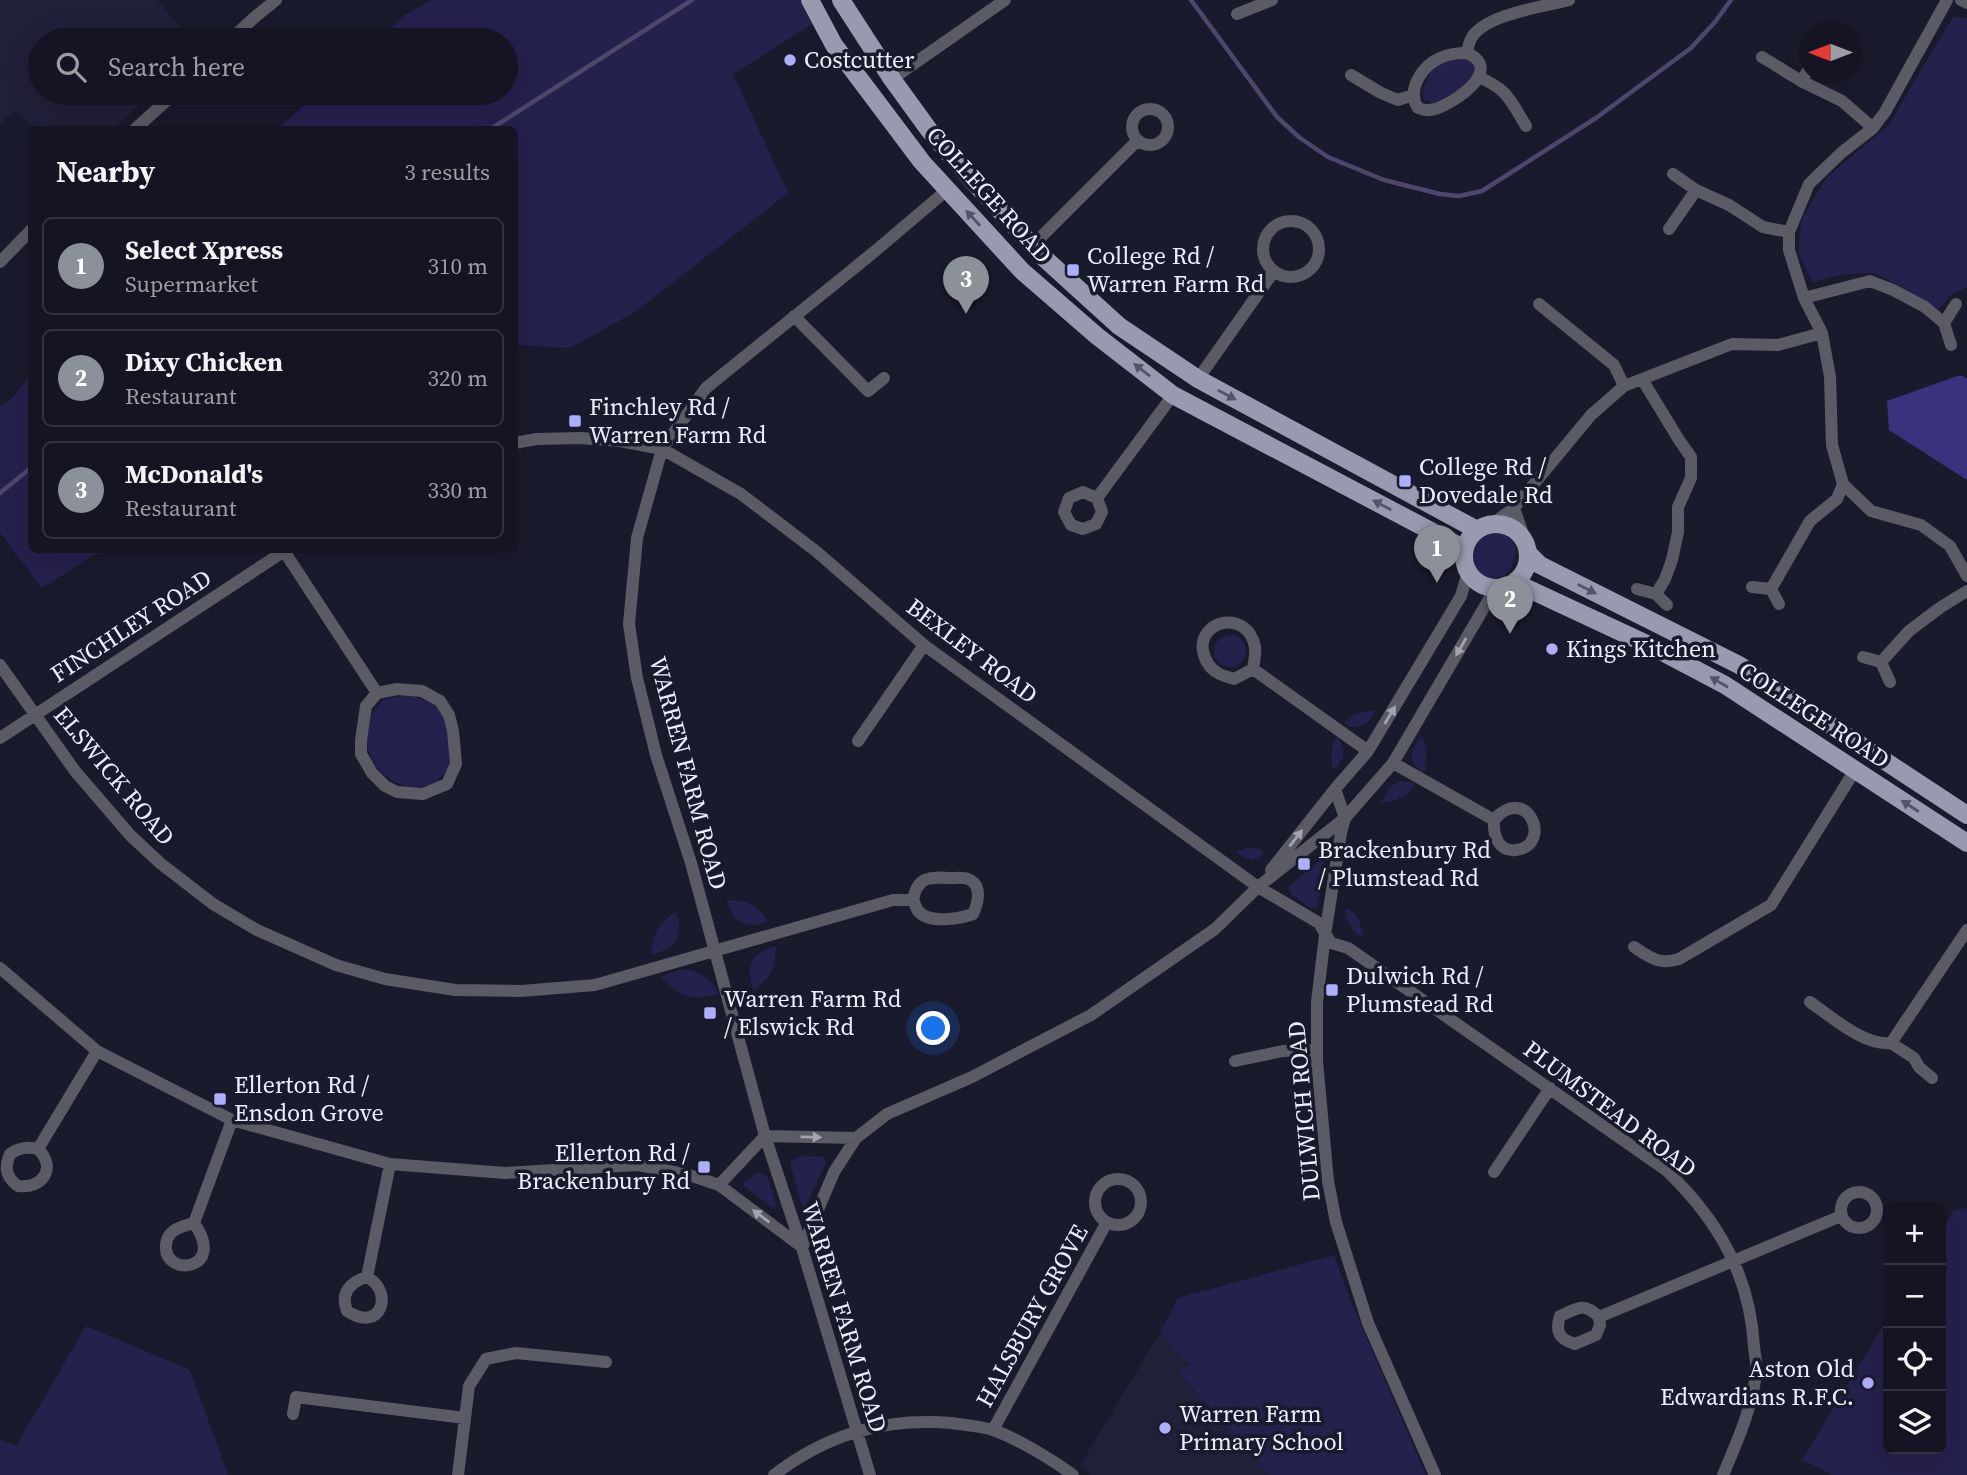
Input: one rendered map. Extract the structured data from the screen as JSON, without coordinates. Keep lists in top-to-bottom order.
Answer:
{
  "streets": {
    "main road": ["COLLEGE ROAD"],
    "street": [
      "FINCHLEY ROAD",
      "BEXLEY ROAD",
      "WARREN FARM ROAD",
      "ELSWICK ROAD",
      "PLUMSTEAD ROAD",
      "DULWICH ROAD",
      "HALSBURY GROVE"
    ]
  },
  "crossings": [
    ["COLLEGE ROAD", "WARREN FARM ROAD"],
    ["FINCHLEY ROAD", "ELSWICK ROAD"],
    ["BEXLEY ROAD", "WARREN FARM ROAD"],
    ["BEXLEY ROAD", "PLUMSTEAD ROAD"],
    ["WARREN FARM ROAD", "ELSWICK ROAD"],
    ["PLUMSTEAD ROAD", "DULWICH ROAD"]
  ],
  "places": {
    "other": [
      "Costcutter",
      "Kings Kitchen",
      "Aston Old Edwardians R.F.C.",
      "Warren Farm Primary School"
    ],
    "transit": [
      "College Rd / Warren Farm Rd",
      "Finchley Rd / Warren Farm Rd",
      "College Rd / Dovedale Rd",
      "Brackenbury Rd / Plumstead Rd",
      "Dulwich Rd / Plumstead Rd",
      "Warren Farm Rd / Elswick Rd",
      "Ellerton Rd / Ensdon Grove",
      "Ellerton Rd / Brackenbury Rd"
    ]
  },
  "north": "left",
  "page": {
    "search": "Search here",
    "heading": ["Nearby", "3 results"],
    "list": [
      {
        "mark": "1",
        "name": "Select Xpress",
        "note": "Supermarket",
        "value": "310 m"
      },
      {
        "mark": "2",
        "name": "Dixy Chicken",
        "note": "Restaurant",
        "value": "320 m"
      },
      {
        "mark": "3",
        "name": "McDonald's",
        "note": "Restaurant",
        "value": "330 m"
      }
    ],
    "pins": ["3", "1", "2"],
    "map_buttons": ["+", "−"]
  }
}
